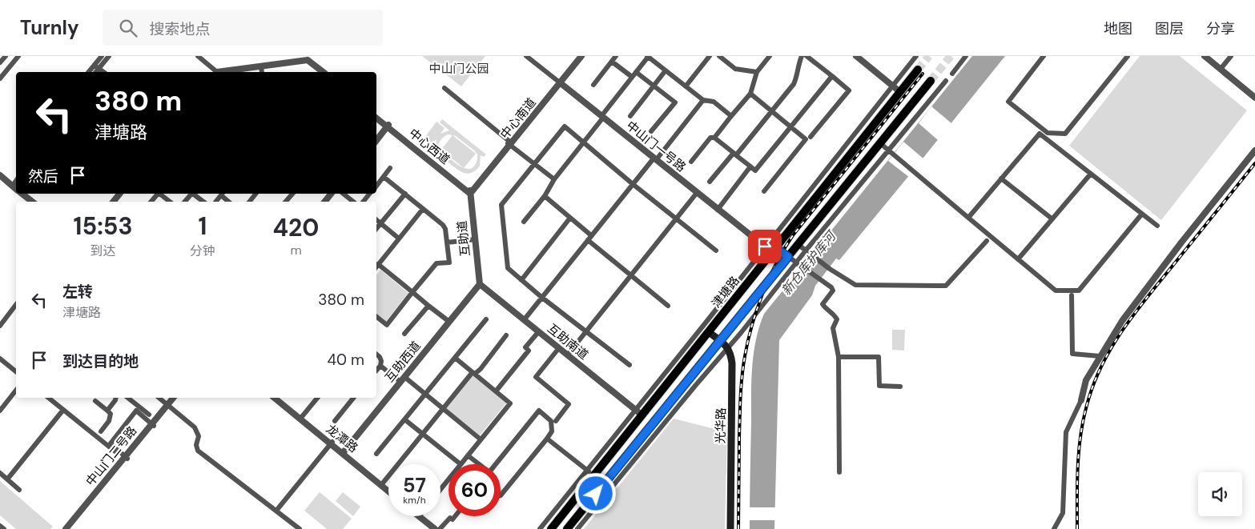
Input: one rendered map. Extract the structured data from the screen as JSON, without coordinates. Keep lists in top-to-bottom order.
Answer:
{
  "streets": {
    "main road": ["津塘路", "光华路"],
    "street": [
      "中心南道",
      "中心西道",
      "中山门一号路",
      "互助道",
      "互助南道",
      "互助西道",
      "龙潭路",
      "中山门二号路"
    ]
  },
  "crossings": [
    ["中心南道", "中心西道"],
    ["中心南道", "中山门一号路"],
    ["中心南道", "互助道"],
    ["中心西道", "互助道"],
    ["中山门一号路", "津塘路"],
    ["互助道", "互助南道"],
    ["互助道", "互助西道"],
    ["津塘路", "互助南道"],
    ["互助南道", "互助西道"],
    ["互助西道", "龙潭路"]
  ],
  "water": ["新仓库护库河"],
  "parks": ["中山门公园"],
  "page": {
    "header": "Turnly",
    "search": "搜索地点",
    "nav": ["地图", "图层", "分享"],
    "turn": ["380 m", "津塘路"],
    "then": "然后",
    "eta": [
      "15:53",
      "到达",
      "1",
      "分钟",
      "420",
      "m"
    ],
    "list": [
      {
        "name": "左转",
        "note": "津塘路",
        "value": "380 m"
      },
      {
        "name": "到达目的地",
        "value": "40 m"
      }
    ],
    "speed": "57 km/h",
    "limit": "60"
  }
}
